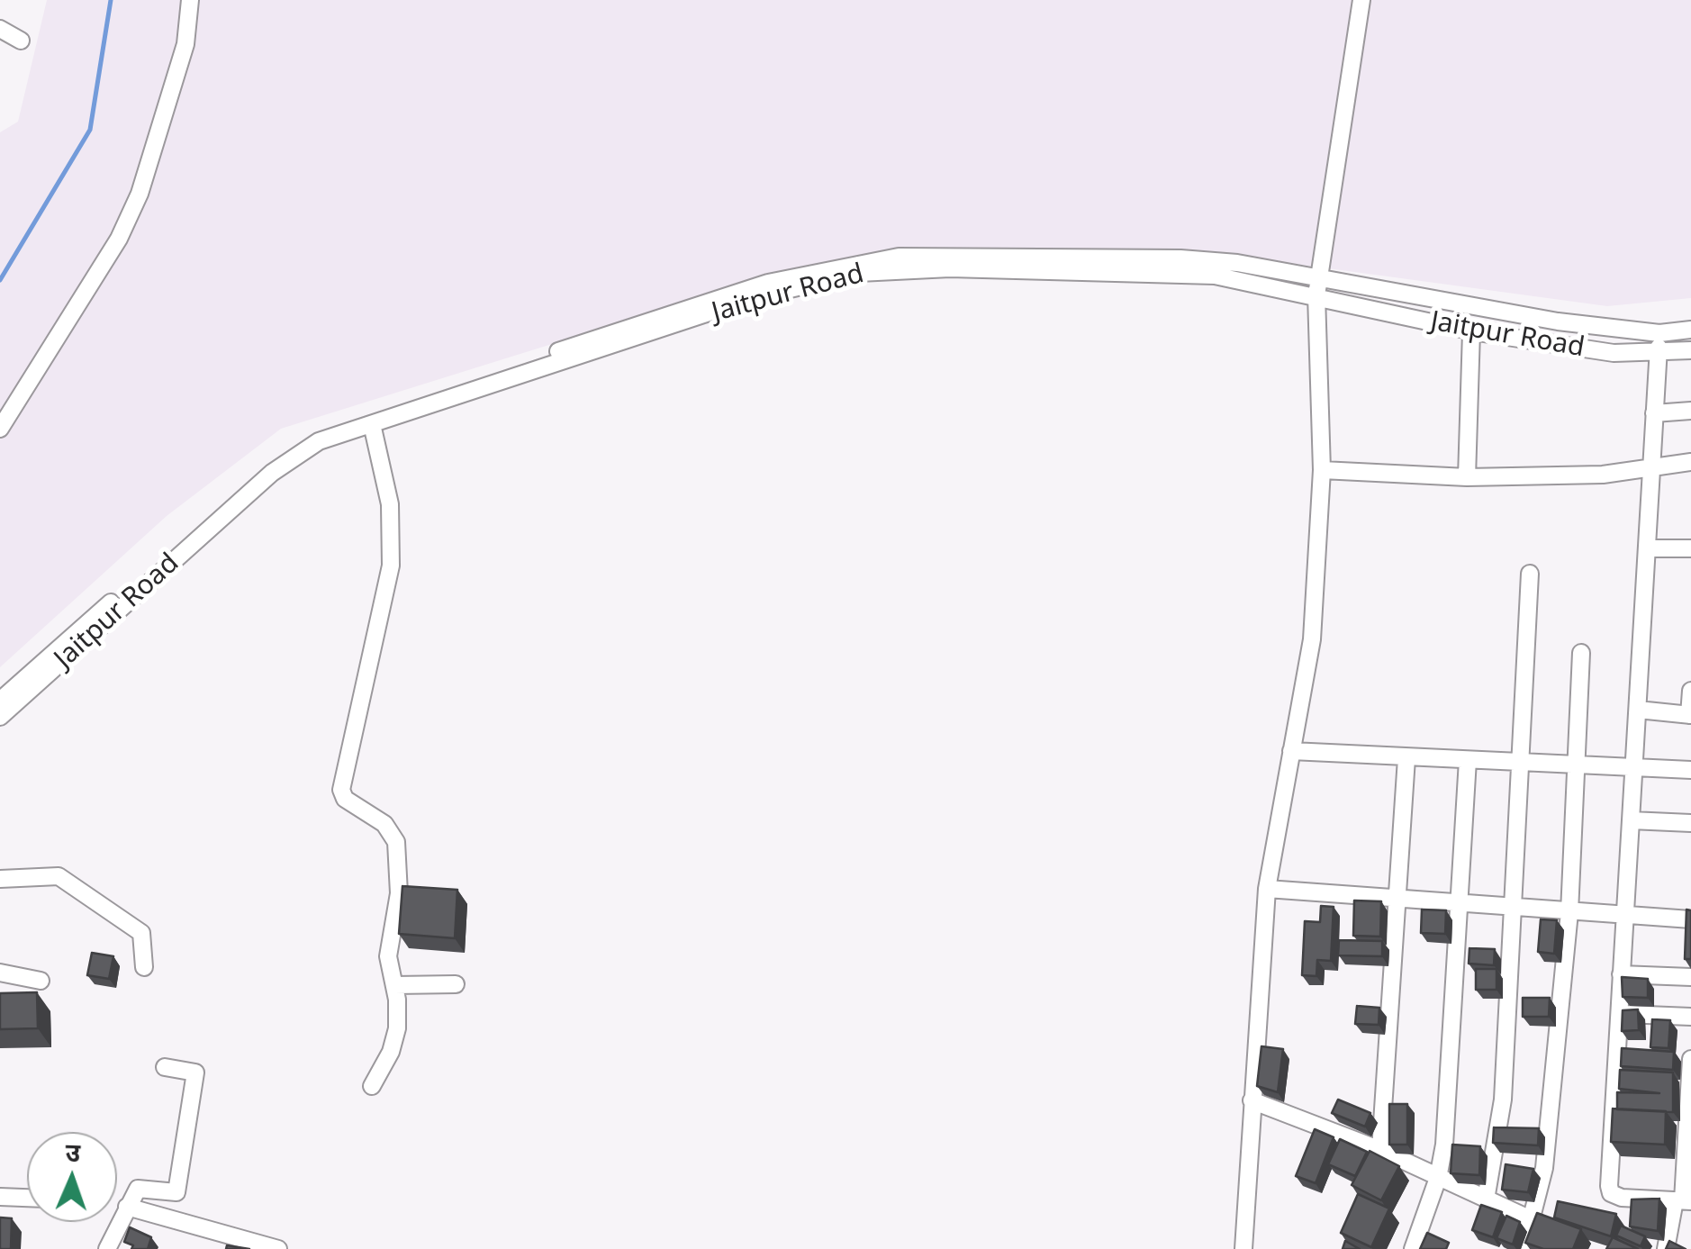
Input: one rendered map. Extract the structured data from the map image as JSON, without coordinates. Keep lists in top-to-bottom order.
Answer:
{
  "streets": {
    "street": ["Jaitpur Road"]
  },
  "north": "top"
}
